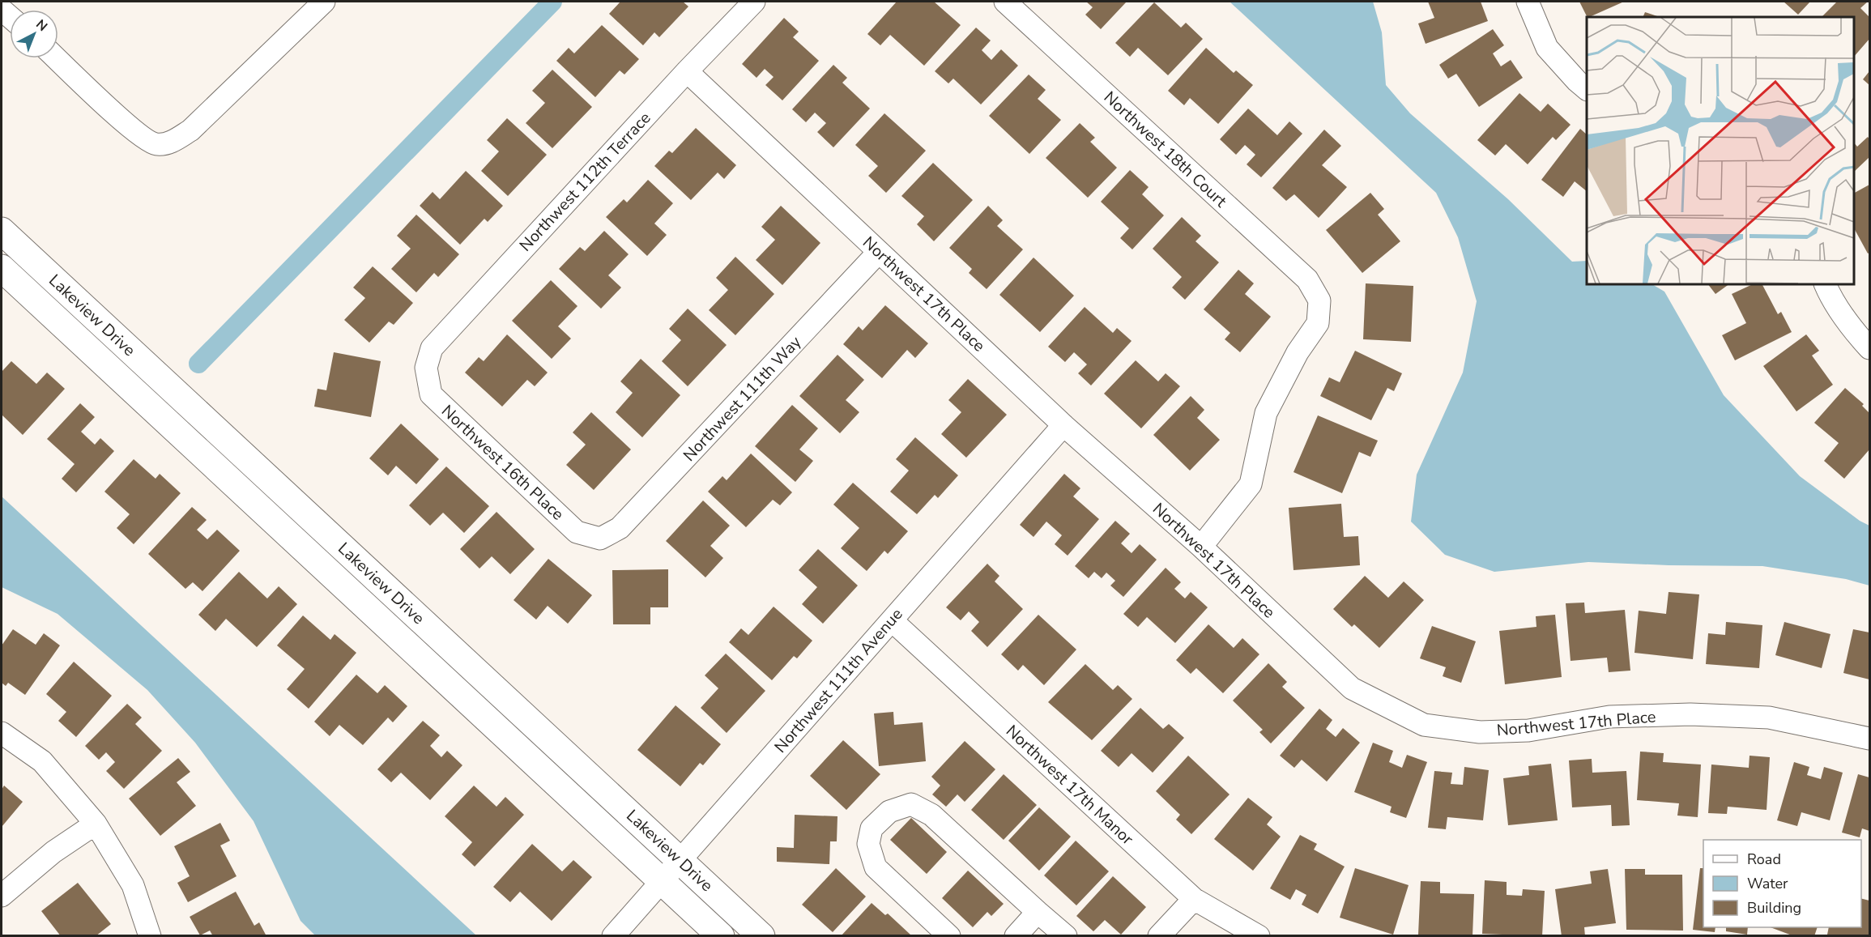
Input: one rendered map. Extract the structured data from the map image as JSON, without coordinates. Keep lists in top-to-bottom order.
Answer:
{
  "streets": {
    "street": [
      "Northwest 18th Court",
      "Northwest 112th Terrace",
      "Northwest 17th Place",
      "Lakeview Drive",
      "Northwest 111th Way",
      "Northwest 16th Place",
      "Northwest 111th Avenue",
      "Northwest 17th Manor"
    ]
  },
  "crossings": [
    ["Northwest 18th Court", "Northwest 17th Place"],
    ["Northwest 112th Terrace", "Northwest 17th Place"],
    ["Northwest 112th Terrace", "Northwest 16th Place"],
    ["Northwest 17th Place", "Northwest 111th Way"],
    ["Northwest 17th Place", "Northwest 111th Avenue"],
    ["Lakeview Drive", "Northwest 111th Avenue"],
    ["Northwest 111th Way", "Northwest 16th Place"],
    ["Northwest 111th Avenue", "Northwest 17th Manor"]
  ],
  "legend": ["Road", "Water", "Building"],
  "north": "top right"
}
